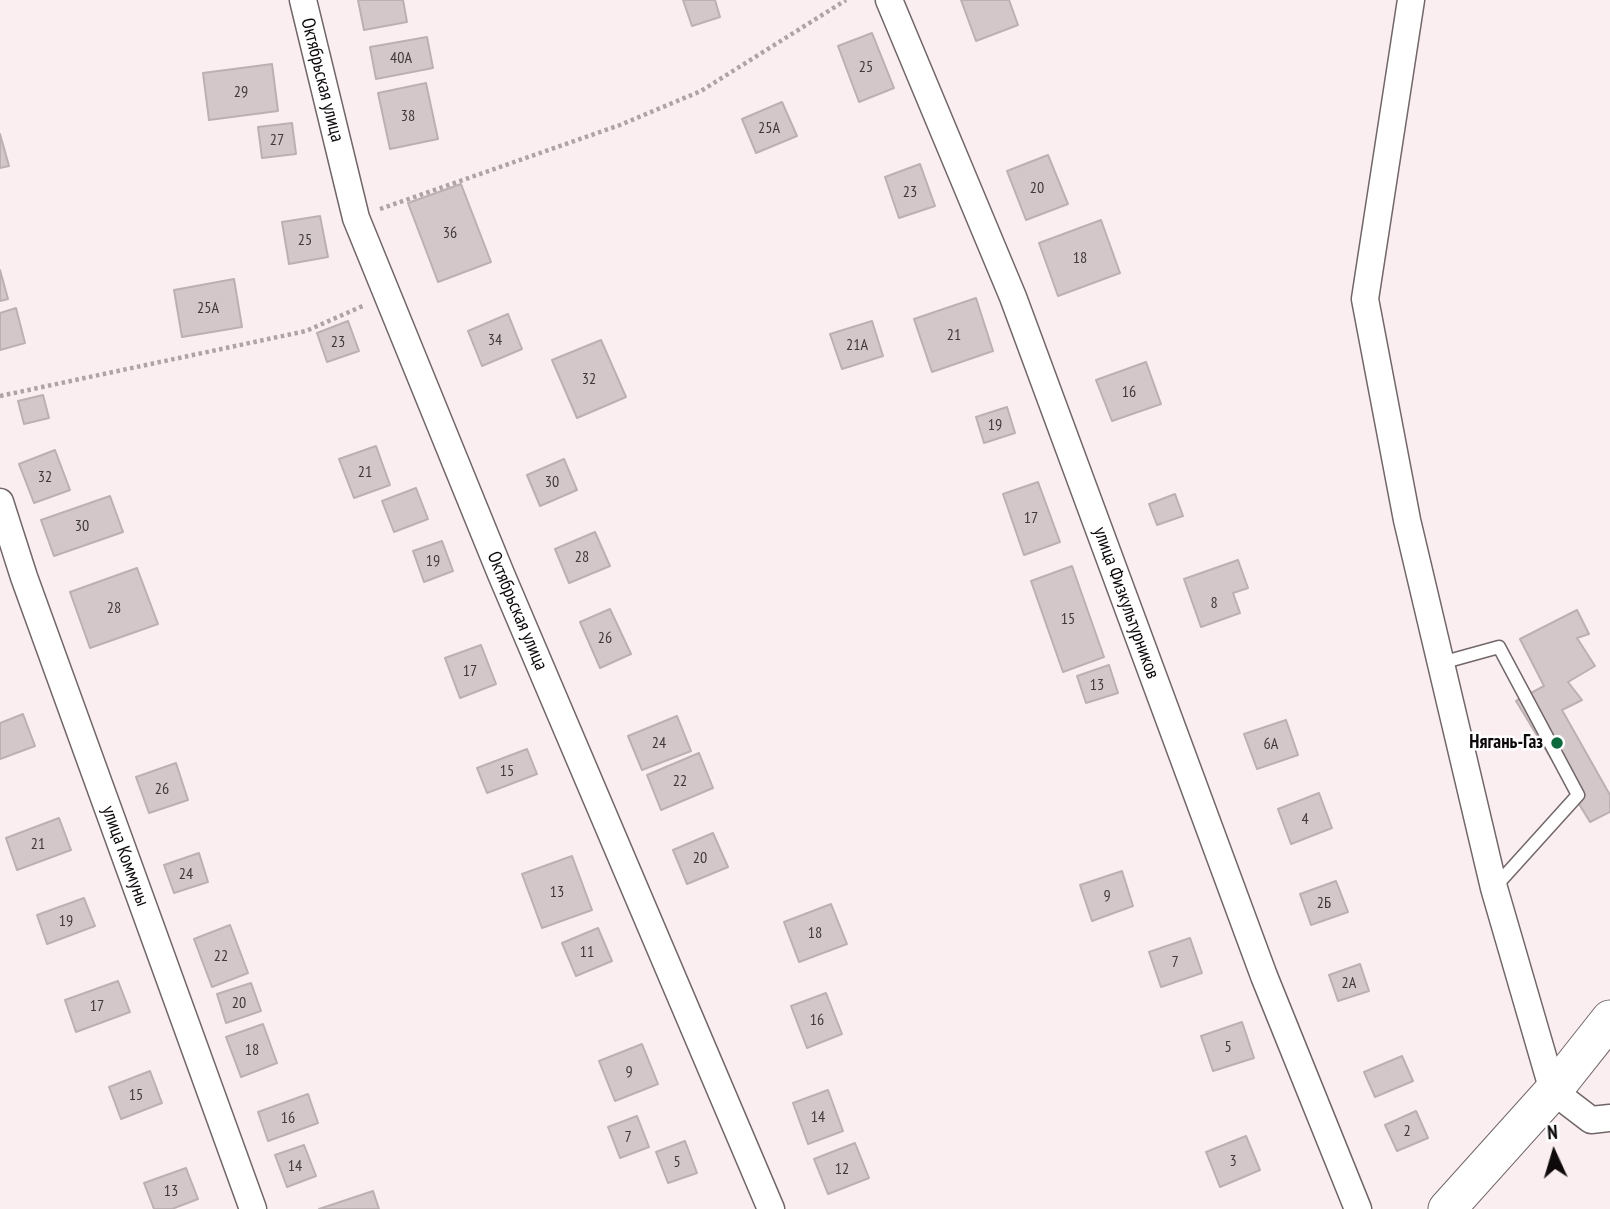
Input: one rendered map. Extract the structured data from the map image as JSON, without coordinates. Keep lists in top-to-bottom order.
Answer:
{
  "streets": {
    "street": ["Октябрьская улица", "улица Физкультурников", "улица Коммуны"]
  },
  "places": ["Нягань-Газ"],
  "house_numbers": [
    "40А",
    "25",
    "29",
    "38",
    "25А",
    "27",
    "20",
    "23",
    "36",
    "25",
    "18",
    "25А",
    "21",
    "34",
    "23",
    "21А",
    "32",
    "16",
    "19",
    "21",
    "32",
    "30",
    "17",
    "30",
    "28",
    "19",
    "8",
    "28",
    "15",
    "26",
    "17",
    "13",
    "24",
    "6А",
    "15",
    "22",
    "26",
    "4",
    "21",
    "20",
    "24",
    "13",
    "9",
    "2Б",
    "19",
    "18",
    "11",
    "22",
    "7",
    "2А",
    "20",
    "17",
    "16",
    "5",
    "18",
    "9",
    "15",
    "14",
    "16",
    "2",
    "7",
    "3",
    "5",
    "14",
    "12",
    "13"
  ],
  "north": "top"
}
